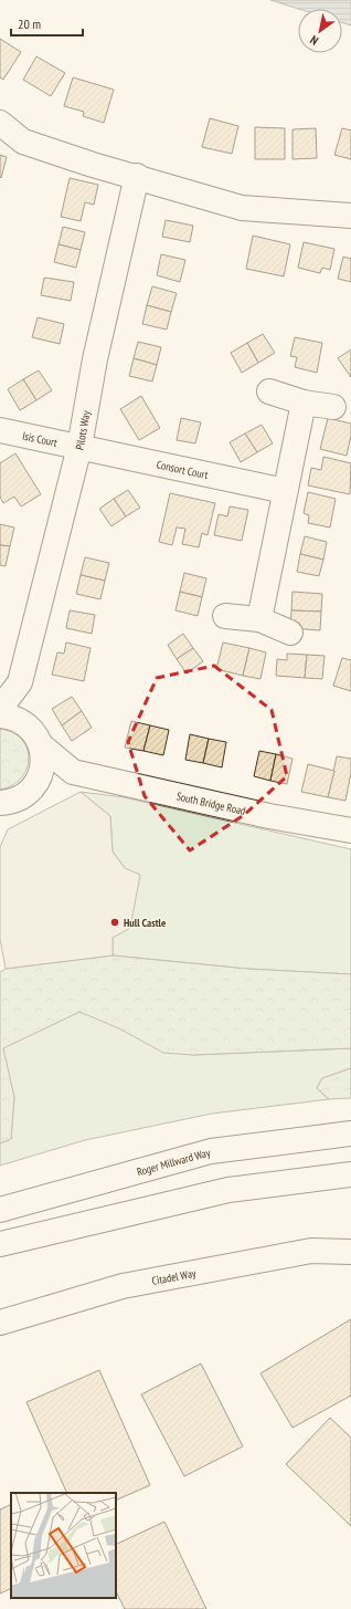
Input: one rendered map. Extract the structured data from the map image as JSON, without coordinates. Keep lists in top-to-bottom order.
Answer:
{
  "streets": {
    "main road": [
      "Pilots Way",
      "Isis Court",
      "Consort Court",
      "South Bridge Road",
      "Roger Millward Way",
      "Citadel Way"
    ]
  },
  "crossings": [
    ["Pilots Way", "Isis Court"],
    ["Pilots Way", "Consort Court"],
    ["Isis Court", "Consort Court"]
  ],
  "places": ["Hull Castle"],
  "scale_bar": "20 m",
  "north": "bottom left"
}
